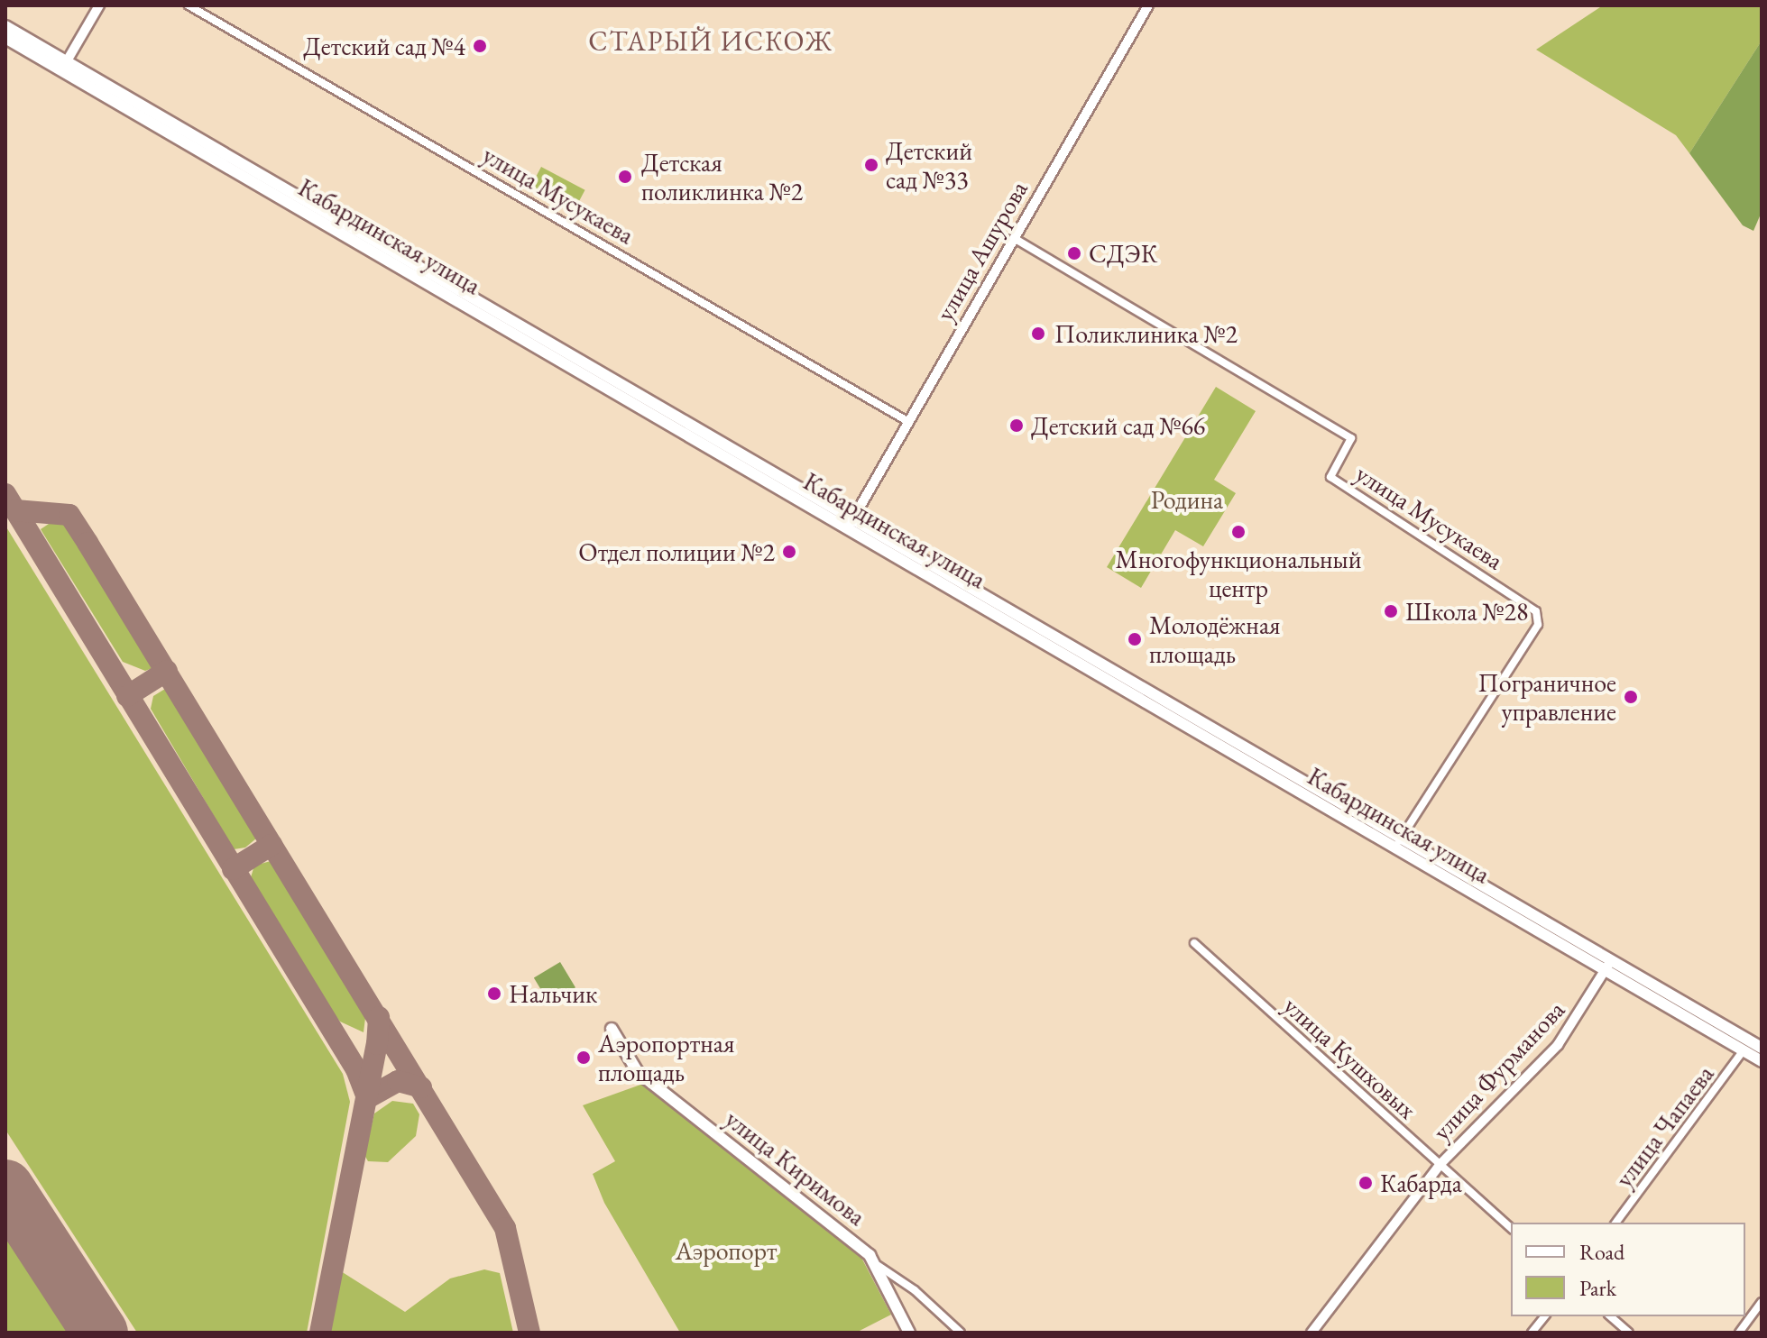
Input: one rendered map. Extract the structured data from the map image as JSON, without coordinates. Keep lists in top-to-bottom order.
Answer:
{
  "streets": {
    "main road": ["Кабардинская улица", "улица Киримова"],
    "street": [
      "улица Мусукаева",
      "улица Ашурова",
      "улица Кушховых",
      "улица Фурманова",
      "улица Чапаева"
    ]
  },
  "crossings": [
    ["улица Мусукаева", "Кабардинская улица"],
    ["улица Мусукаева", "улица Ашурова"],
    ["Кабардинская улица", "улица Ашурова"],
    ["Кабардинская улица", "улица Фурманова"],
    ["Кабардинская улица", "улица Чапаева"],
    ["улица Кушховых", "улица Фурманова"]
  ],
  "districts": ["СТАРЫЙ ИСКОЖ"],
  "parks": ["Родина", "Аэропорт"],
  "places": [
    "Детский сад №4",
    "Детский сад №33",
    "Детская поликлинка №2",
    "СДЭК",
    "Поликлиника №2",
    "Детский сад №66",
    "Многофункциональный центр",
    "Отдел полиции №2",
    "Школа №28",
    "Молодёжная площадь",
    "Пограничное управление",
    "Нальчик",
    "Аэропортная площадь",
    "Кабарда"
  ],
  "legend": ["Road", "Park"]
}
